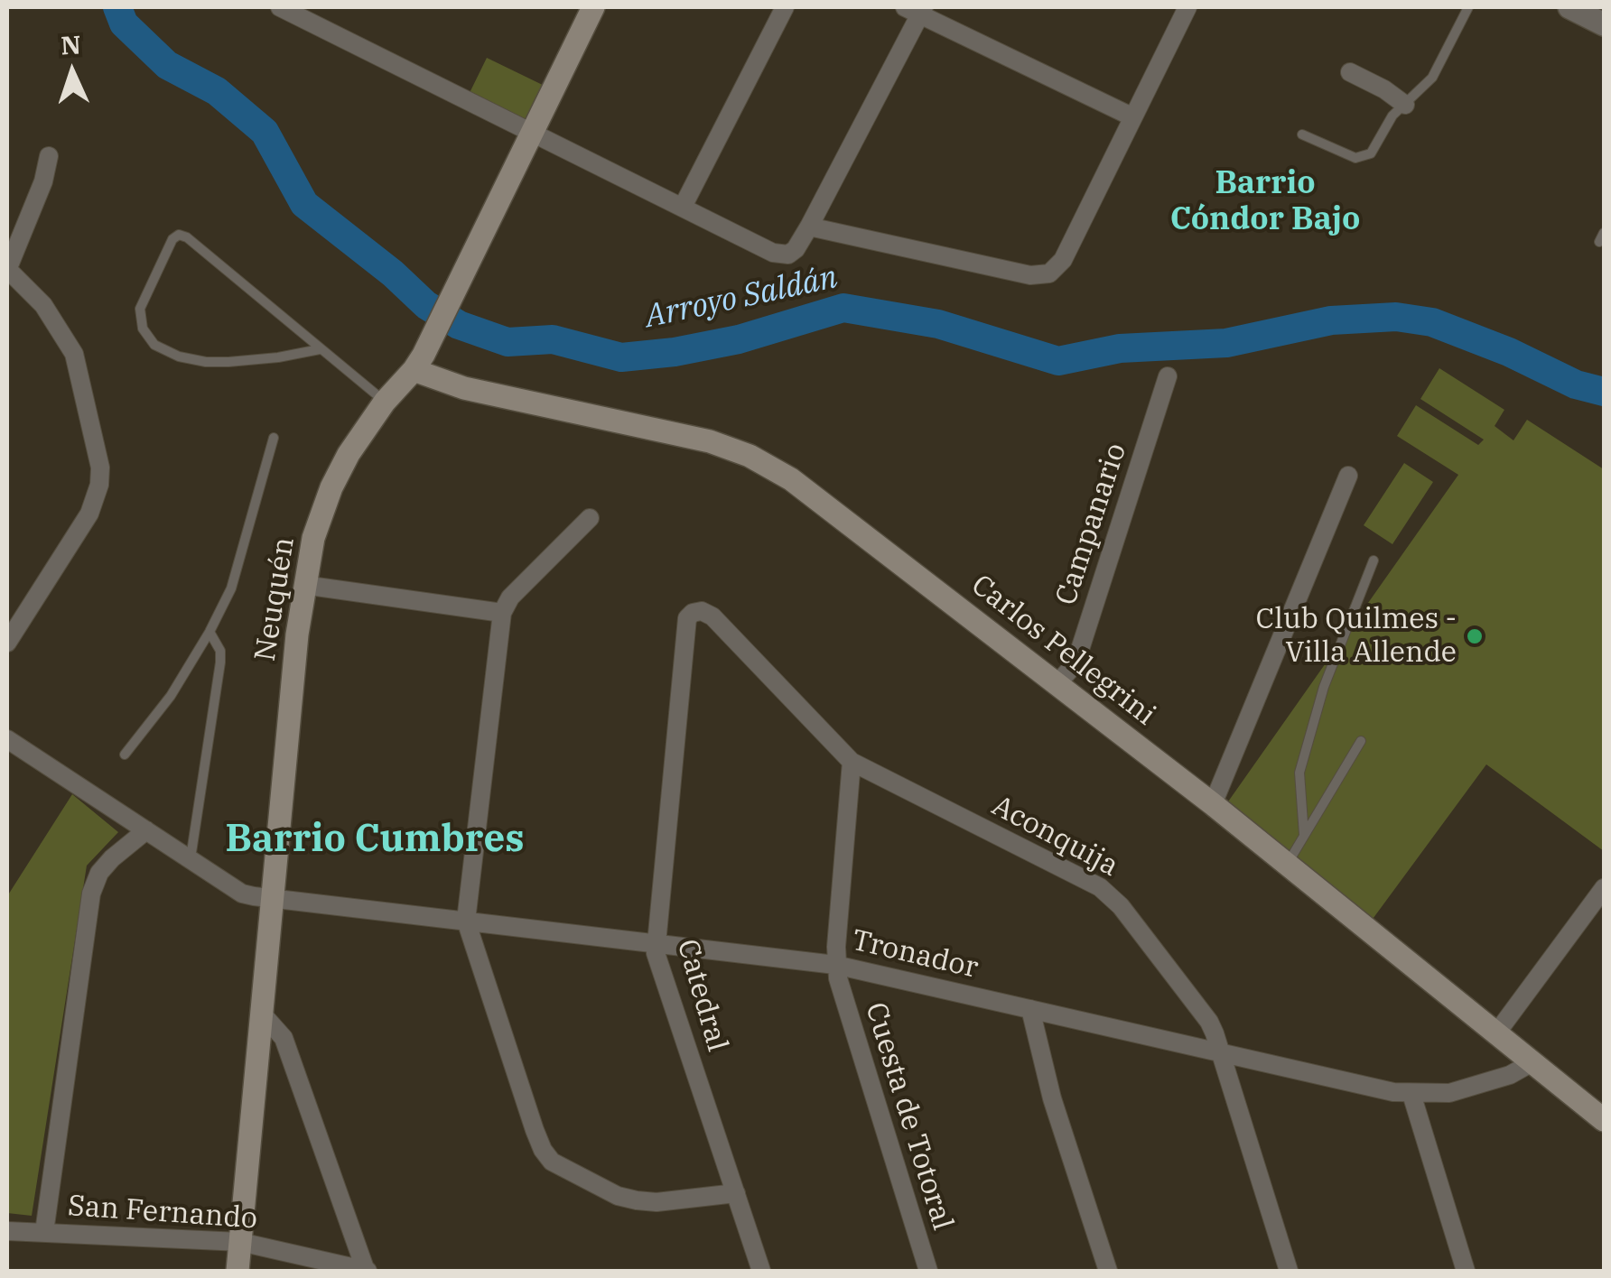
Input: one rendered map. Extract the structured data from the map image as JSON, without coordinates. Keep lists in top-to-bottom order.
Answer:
{
  "streets": {
    "main road": ["Neuquén", "Carlos Pellegrini"],
    "street": [
      "Campanario",
      "Aconquija",
      "Tronador",
      "Catedral",
      "Cuesta de Totoral",
      "San Fernando"
    ]
  },
  "crossings": [
    ["Campanario", "Carlos Pellegrini"],
    ["Neuquén", "Carlos Pellegrini"],
    ["Neuquén", "Tronador"],
    ["Neuquén", "San Fernando"],
    ["Carlos Pellegrini", "Tronador"],
    ["Aconquija", "Tronador"],
    ["Aconquija", "Catedral"],
    ["Aconquija", "Cuesta de Totoral"],
    ["Tronador", "Catedral"],
    ["Tronador", "Cuesta de Totoral"]
  ],
  "districts": ["Barrio Cóndor Bajo", "Barrio Cumbres"],
  "water": ["Arroyo Saldán"],
  "places": ["Club Quilmes - Villa Allende"],
  "north": "top"
}
